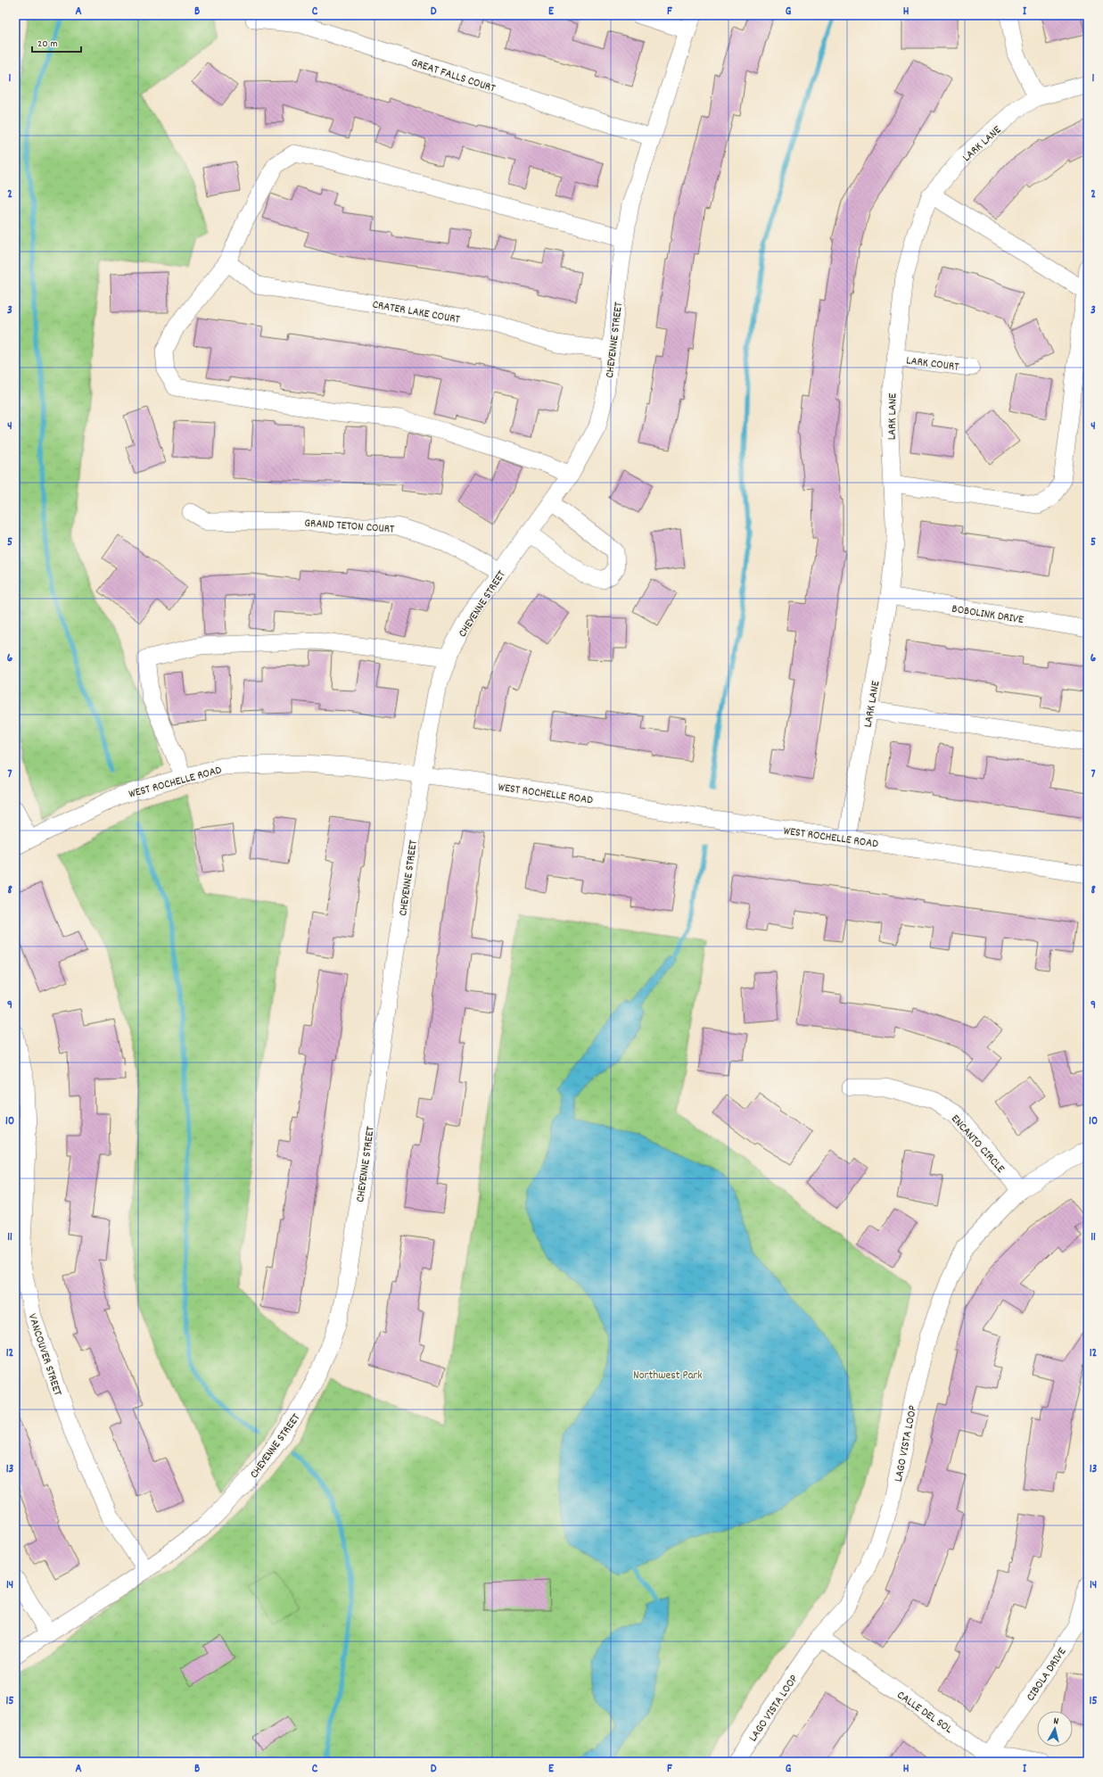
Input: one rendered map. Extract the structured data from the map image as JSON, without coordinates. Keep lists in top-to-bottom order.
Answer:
{
  "streets": {
    "street": [
      "GREAT FALLS COURT",
      "LARK LANE",
      "CRATER LAKE COURT",
      "CHEYENNE STREET",
      "LARK COURT",
      "GRAND TETON COURT",
      "BOBOLINK DRIVE",
      "WEST ROCHELLE ROAD",
      "ENCANTO CIRCLE",
      "VANCOUVER STREET",
      "LAGO VISTA LOOP",
      "CIBOLA DRIVE",
      "CALLE DEL SOL"
    ]
  },
  "crossings": [
    ["GREAT FALLS COURT", "CHEYENNE STREET"],
    ["LARK LANE", "LARK COURT"],
    ["LARK LANE", "BOBOLINK DRIVE"],
    ["LARK LANE", "WEST ROCHELLE ROAD"],
    ["CRATER LAKE COURT", "CHEYENNE STREET"],
    ["CHEYENNE STREET", "GRAND TETON COURT"],
    ["CHEYENNE STREET", "WEST ROCHELLE ROAD"],
    ["CHEYENNE STREET", "VANCOUVER STREET"],
    ["ENCANTO CIRCLE", "LAGO VISTA LOOP"],
    ["LAGO VISTA LOOP", "CALLE DEL SOL"],
    ["CIBOLA DRIVE", "CALLE DEL SOL"]
  ],
  "parks": ["Northwest Park"],
  "scale_bar": "20 m",
  "north": "top",
  "grid": {
    "columns": [
      "A",
      "B",
      "C",
      "D",
      "E",
      "F",
      "G",
      "H",
      "I"
    ],
    "rows": [
      "1",
      "2",
      "3",
      "4",
      "5",
      "6",
      "7",
      "8",
      "9",
      "10",
      "11",
      "12",
      "13",
      "14",
      "15"
    ]
  }
}
